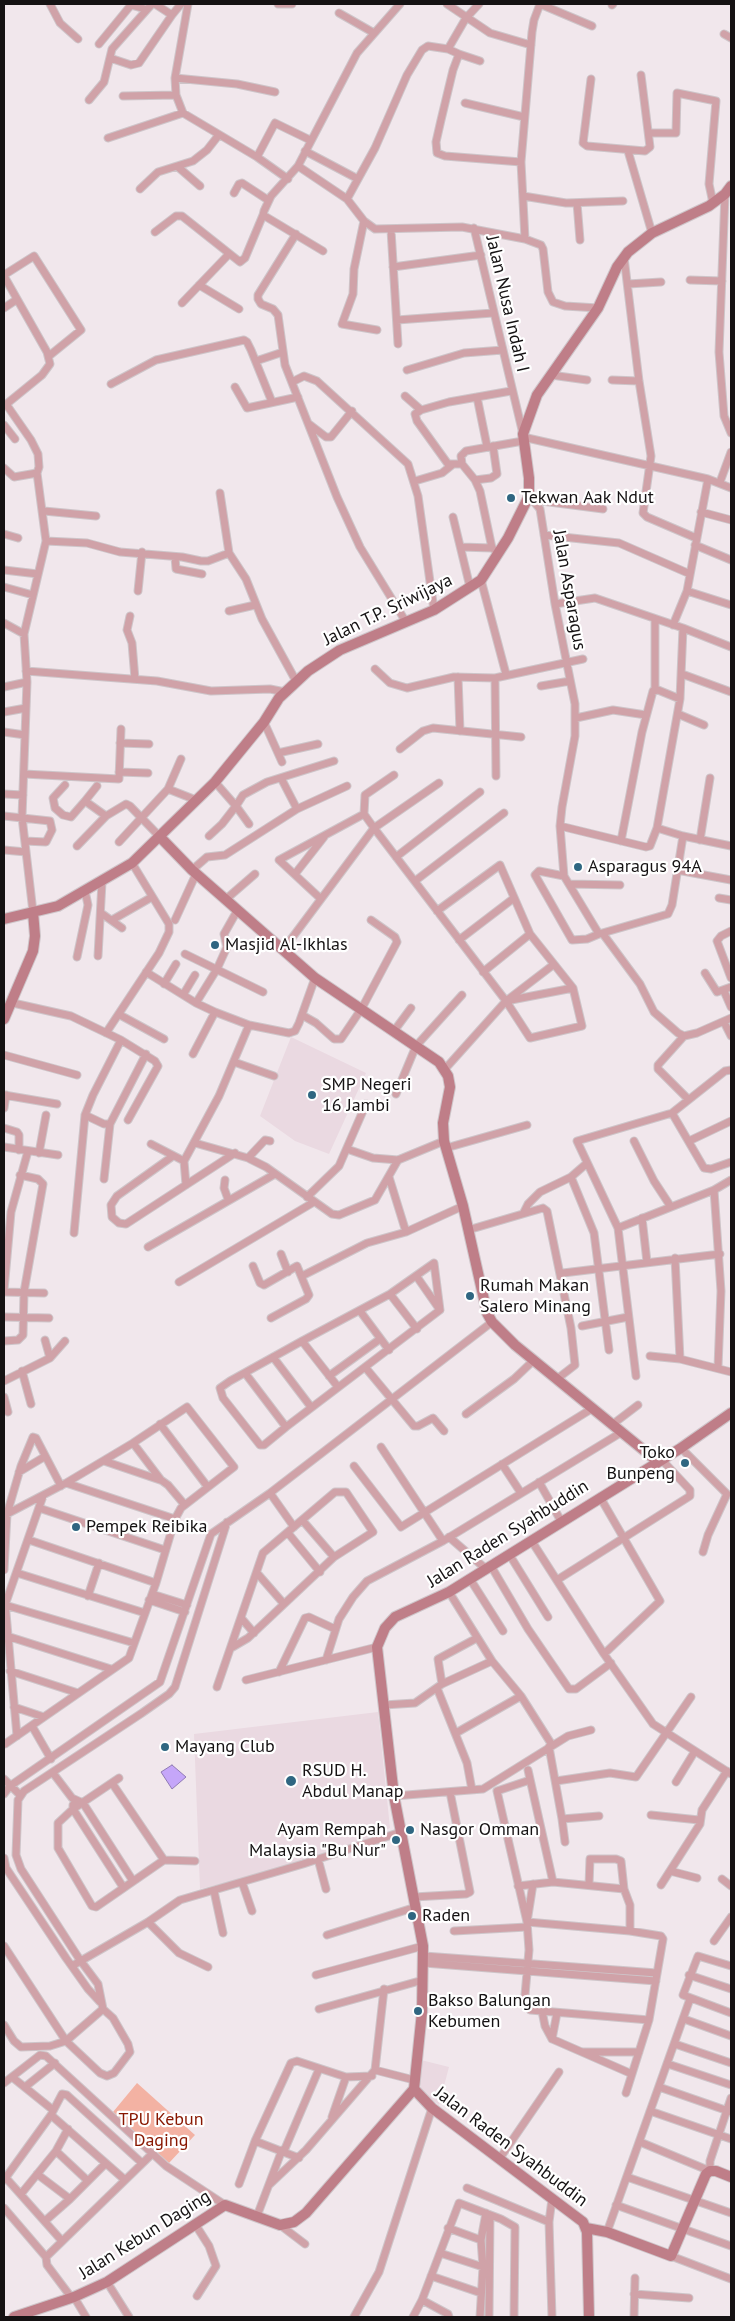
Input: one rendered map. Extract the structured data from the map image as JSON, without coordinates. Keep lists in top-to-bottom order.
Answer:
{
  "streets": {
    "main road": ["Jalan T.P. Sriwijaya", "Jalan Raden Syahbuddin", "Jalan Kebun Daging"],
    "street": ["Jalan Nusa Indah I", "Jalan Asparagus"]
  },
  "crossings": [
    ["Jalan Asparagus", "Jalan T.P. Sriwijaya"]
  ],
  "parks": ["TPU Kebun Daging"],
  "places": [
    "Tekwan Aak Ndut",
    "Asparagus 94A",
    "Masjid Al-Ikhlas",
    "SMP Negeri 16 Jambi",
    "Rumah Makan Salero Minang",
    "Toko Bunpeng",
    "Pempek Reibika",
    "Mayang Club",
    "RSUD H. Abdul Manap",
    "Nasgor Omman",
    "Ayam Rempah Malaysia \"Bu Nur\"",
    "Raden",
    "Bakso Balungan Kebumen"
  ]
}
